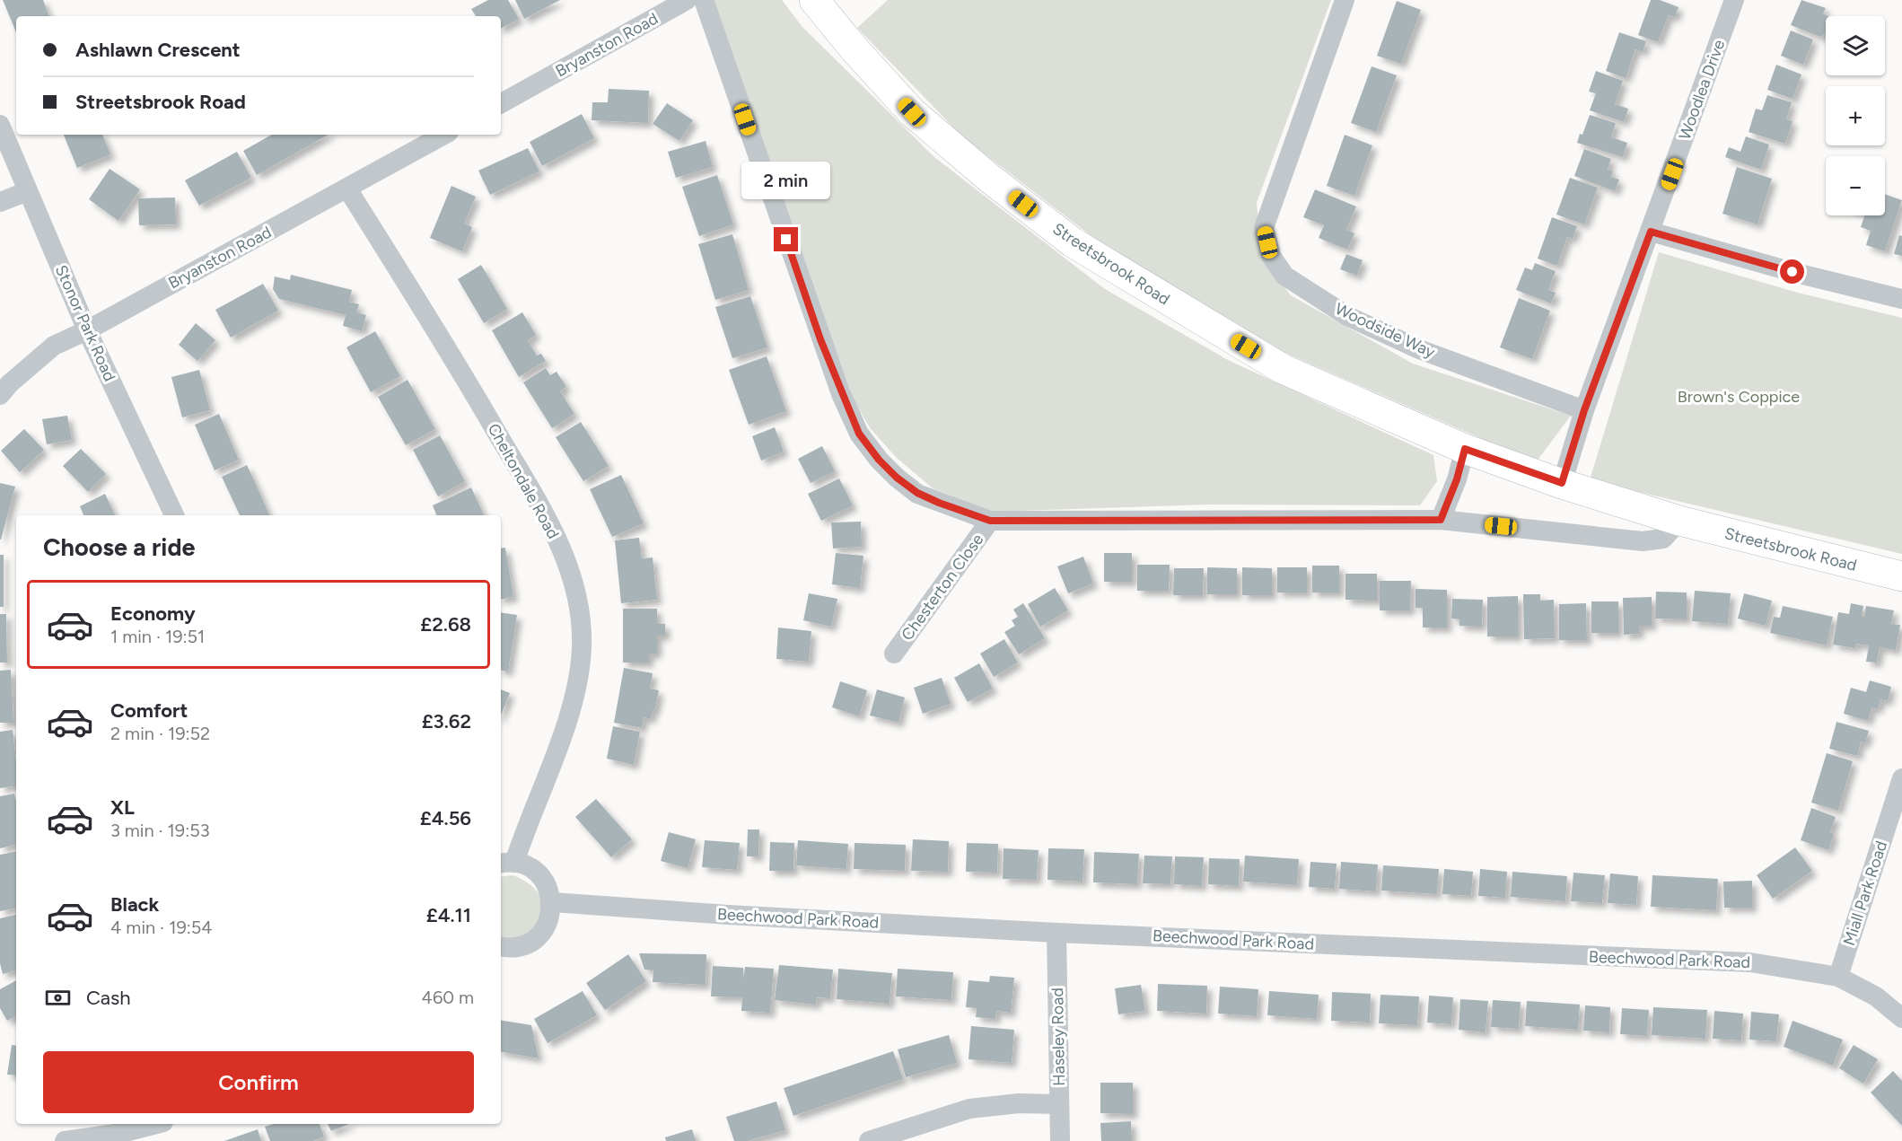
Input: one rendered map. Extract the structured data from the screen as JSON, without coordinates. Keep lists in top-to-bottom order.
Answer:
{
  "streets": {
    "main road": ["Streetsbrook Road"],
    "street": [
      "Bryanston Road",
      "Woodlea Drive",
      "Stonor Park Road",
      "Woodside Way",
      "Cheltondale Road",
      "Chesterton Close",
      "Miall Park Road",
      "Beechwood Park Road",
      "Haseley Road"
    ]
  },
  "crossings": [
    ["Bryanston Road", "Stonor Park Road"],
    ["Bryanston Road", "Cheltondale Road"],
    ["Woodlea Drive", "Streetsbrook Road"],
    ["Woodlea Drive", "Woodside Way"],
    ["Miall Park Road", "Beechwood Park Road"],
    ["Beechwood Park Road", "Haseley Road"]
  ],
  "parks": ["Brown's Coppice"],
  "page": {
    "map_buttons": ["+", "−"],
    "banner": ["Ashlawn Crescent", "Streetsbrook Road"],
    "bubble": "2 min",
    "heading": "Choose a ride",
    "list": [
      {
        "name": "Economy",
        "note": "1 min · 19:51",
        "value": "£2.68"
      },
      {
        "name": "Comfort",
        "note": "2 min · 19:52",
        "value": "£3.62"
      },
      {
        "name": "XL",
        "note": "3 min · 19:53",
        "value": "£4.56"
      },
      {
        "name": "Black",
        "note": "4 min · 19:54",
        "value": "£4.11"
      }
    ],
    "pay": ["Cash", "460 m"],
    "buttons": "Confirm"
  }
}
